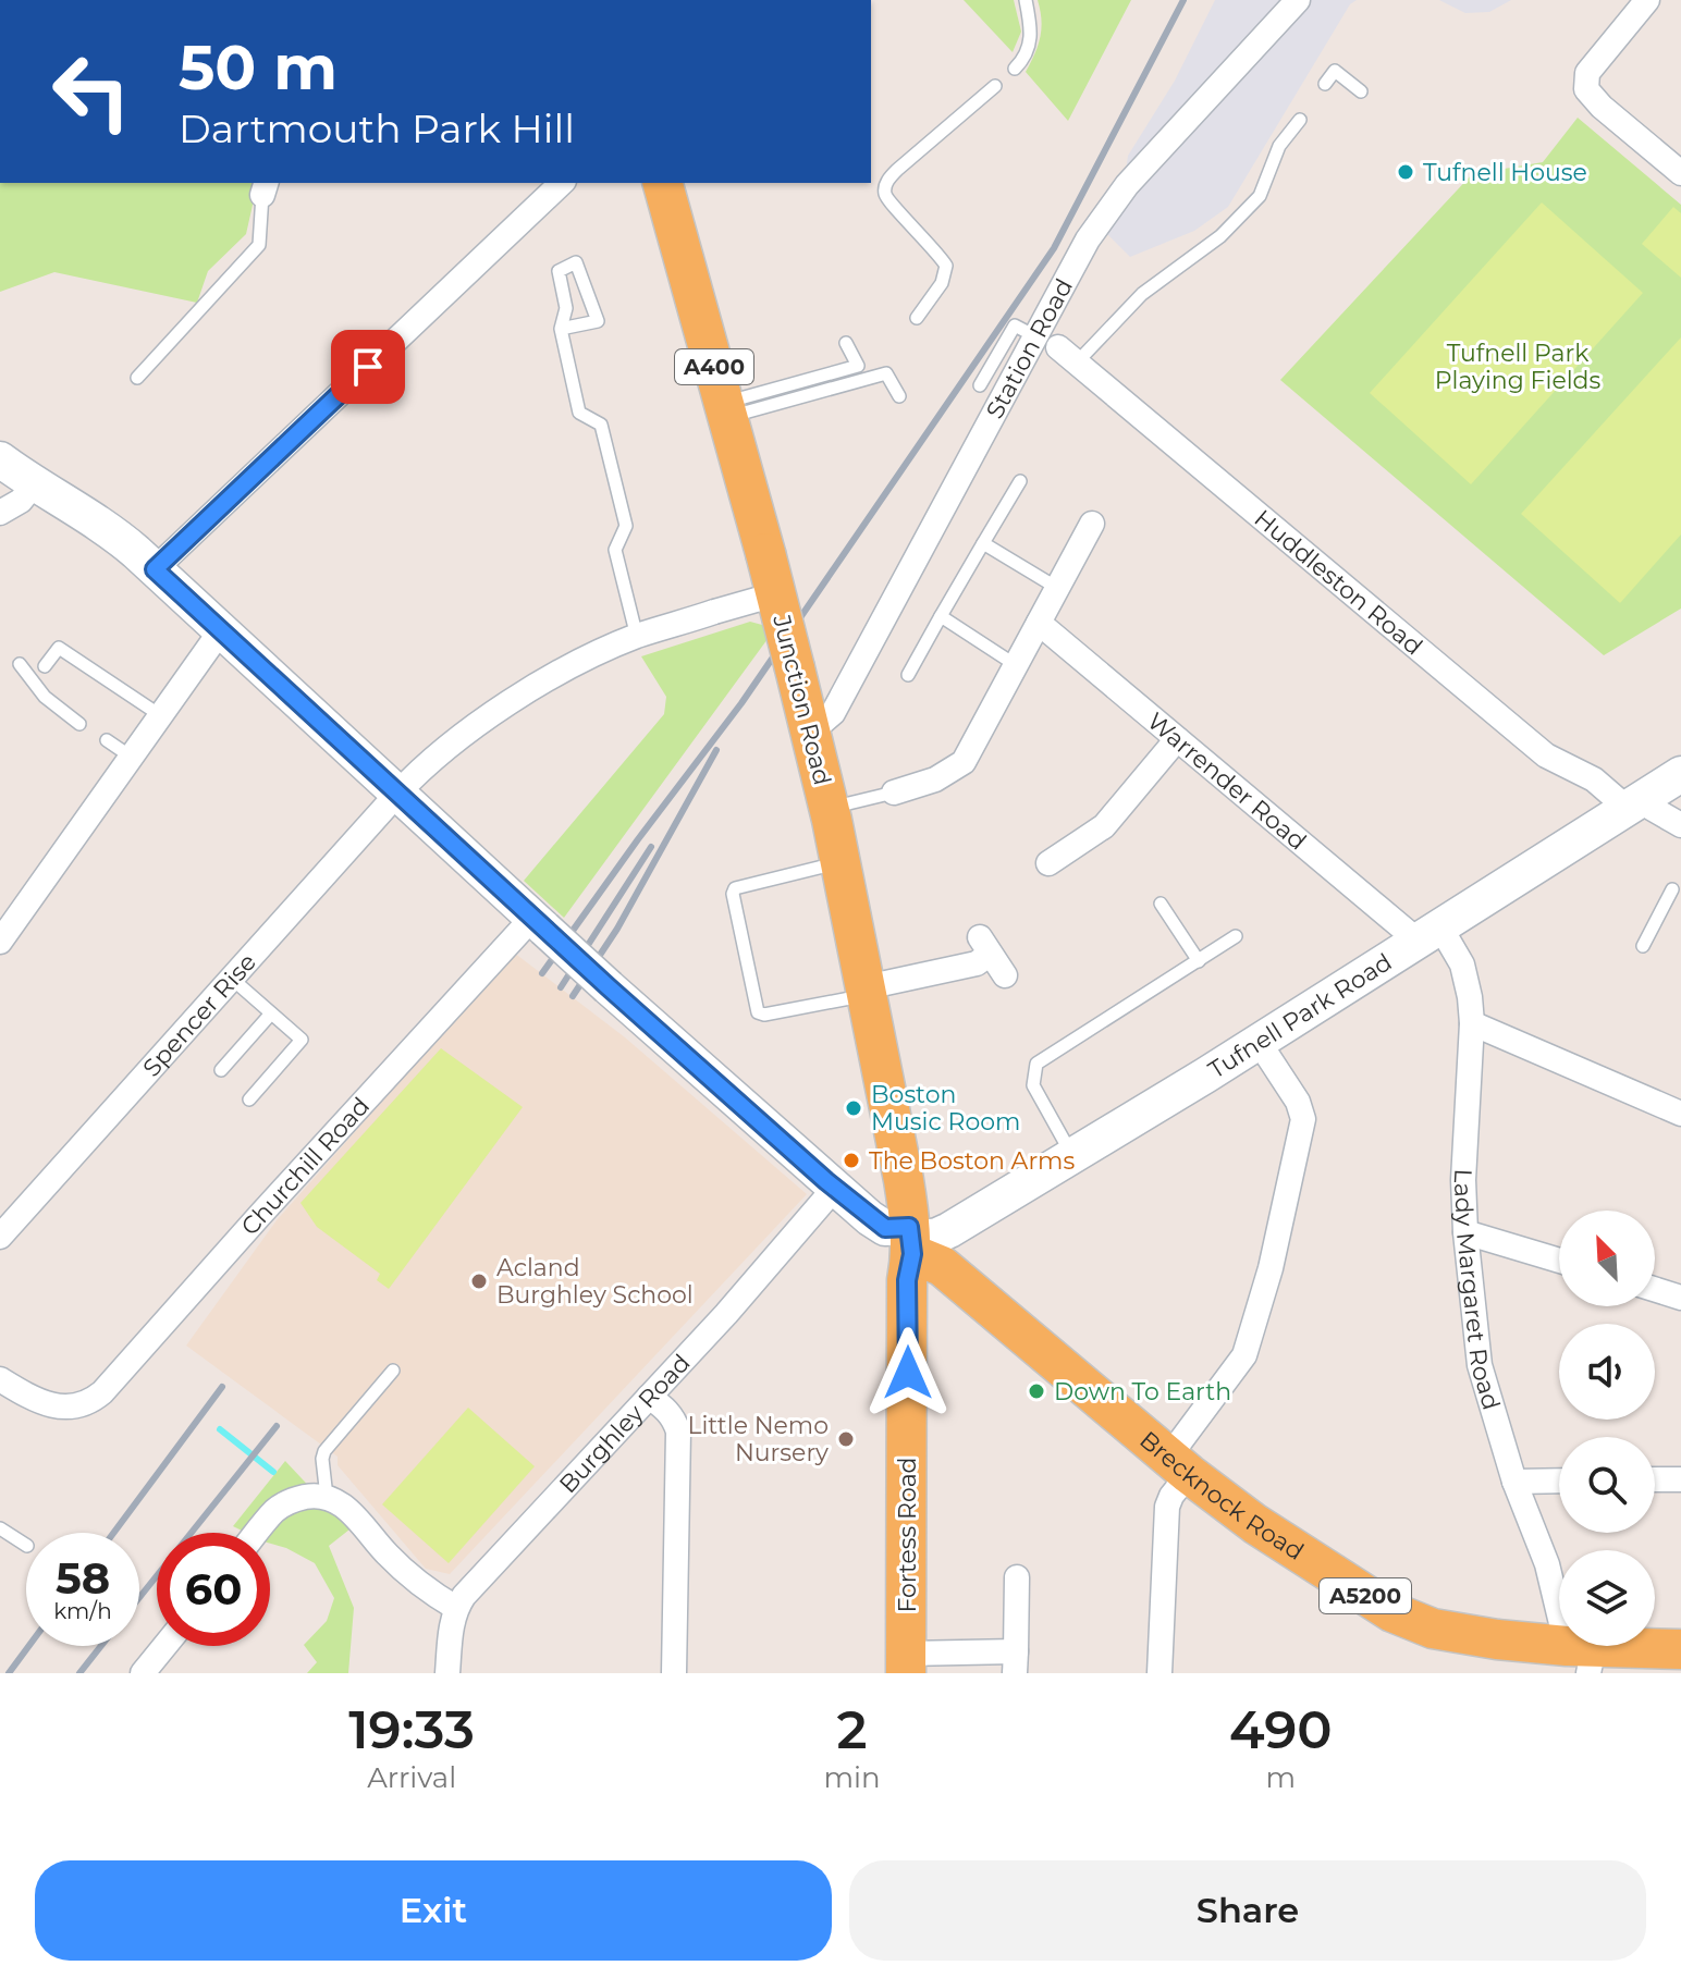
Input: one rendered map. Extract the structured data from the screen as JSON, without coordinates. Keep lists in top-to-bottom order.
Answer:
{
  "streets": {
    "main road": [
      "A400",
      "Junction Road",
      "Brecknock Road",
      "Fortess Road",
      "A5200"
    ],
    "street": [
      "Station Road",
      "Huddleston Road",
      "Warrender Road",
      "Spencer Rise",
      "Tufnell Park Road",
      "Churchill Road",
      "Lady Margaret Road",
      "Burghley Road"
    ]
  },
  "crossings": [
    ["Station Road", "Junction Road"],
    ["Huddleston Road", "Tufnell Park Road"],
    ["Junction Road", "Spencer Rise"],
    ["Junction Road", "Tufnell Park Road"],
    ["Junction Road", "Brecknock Road"],
    ["Junction Road", "Fortess Road"],
    ["Warrender Road", "Tufnell Park Road"],
    ["Warrender Road", "Lady Margaret Road"],
    ["Tufnell Park Road", "Lady Margaret Road"],
    ["Tufnell Park Road", "Brecknock Road"],
    ["Tufnell Park Road", "Fortess Road"],
    ["Lady Margaret Road", "Brecknock Road"],
    ["Brecknock Road", "Fortess Road"]
  ],
  "parks": ["Tufnell Park Playing Fields"],
  "places": [
    "Tufnell House",
    "Boston Music Room",
    "The Boston Arms",
    "Acland Burghley School",
    "Down To Earth",
    "Little Nemo Nursery"
  ],
  "north": "top left",
  "page": {
    "turn": ["50 m", "Dartmouth Park Hill"],
    "speed": "58 km/h",
    "limit": "60",
    "eta": [
      "19:33",
      "Arrival",
      "2",
      "min",
      "490",
      "m"
    ],
    "buttons": ["Exit", "Share"]
  }
}
